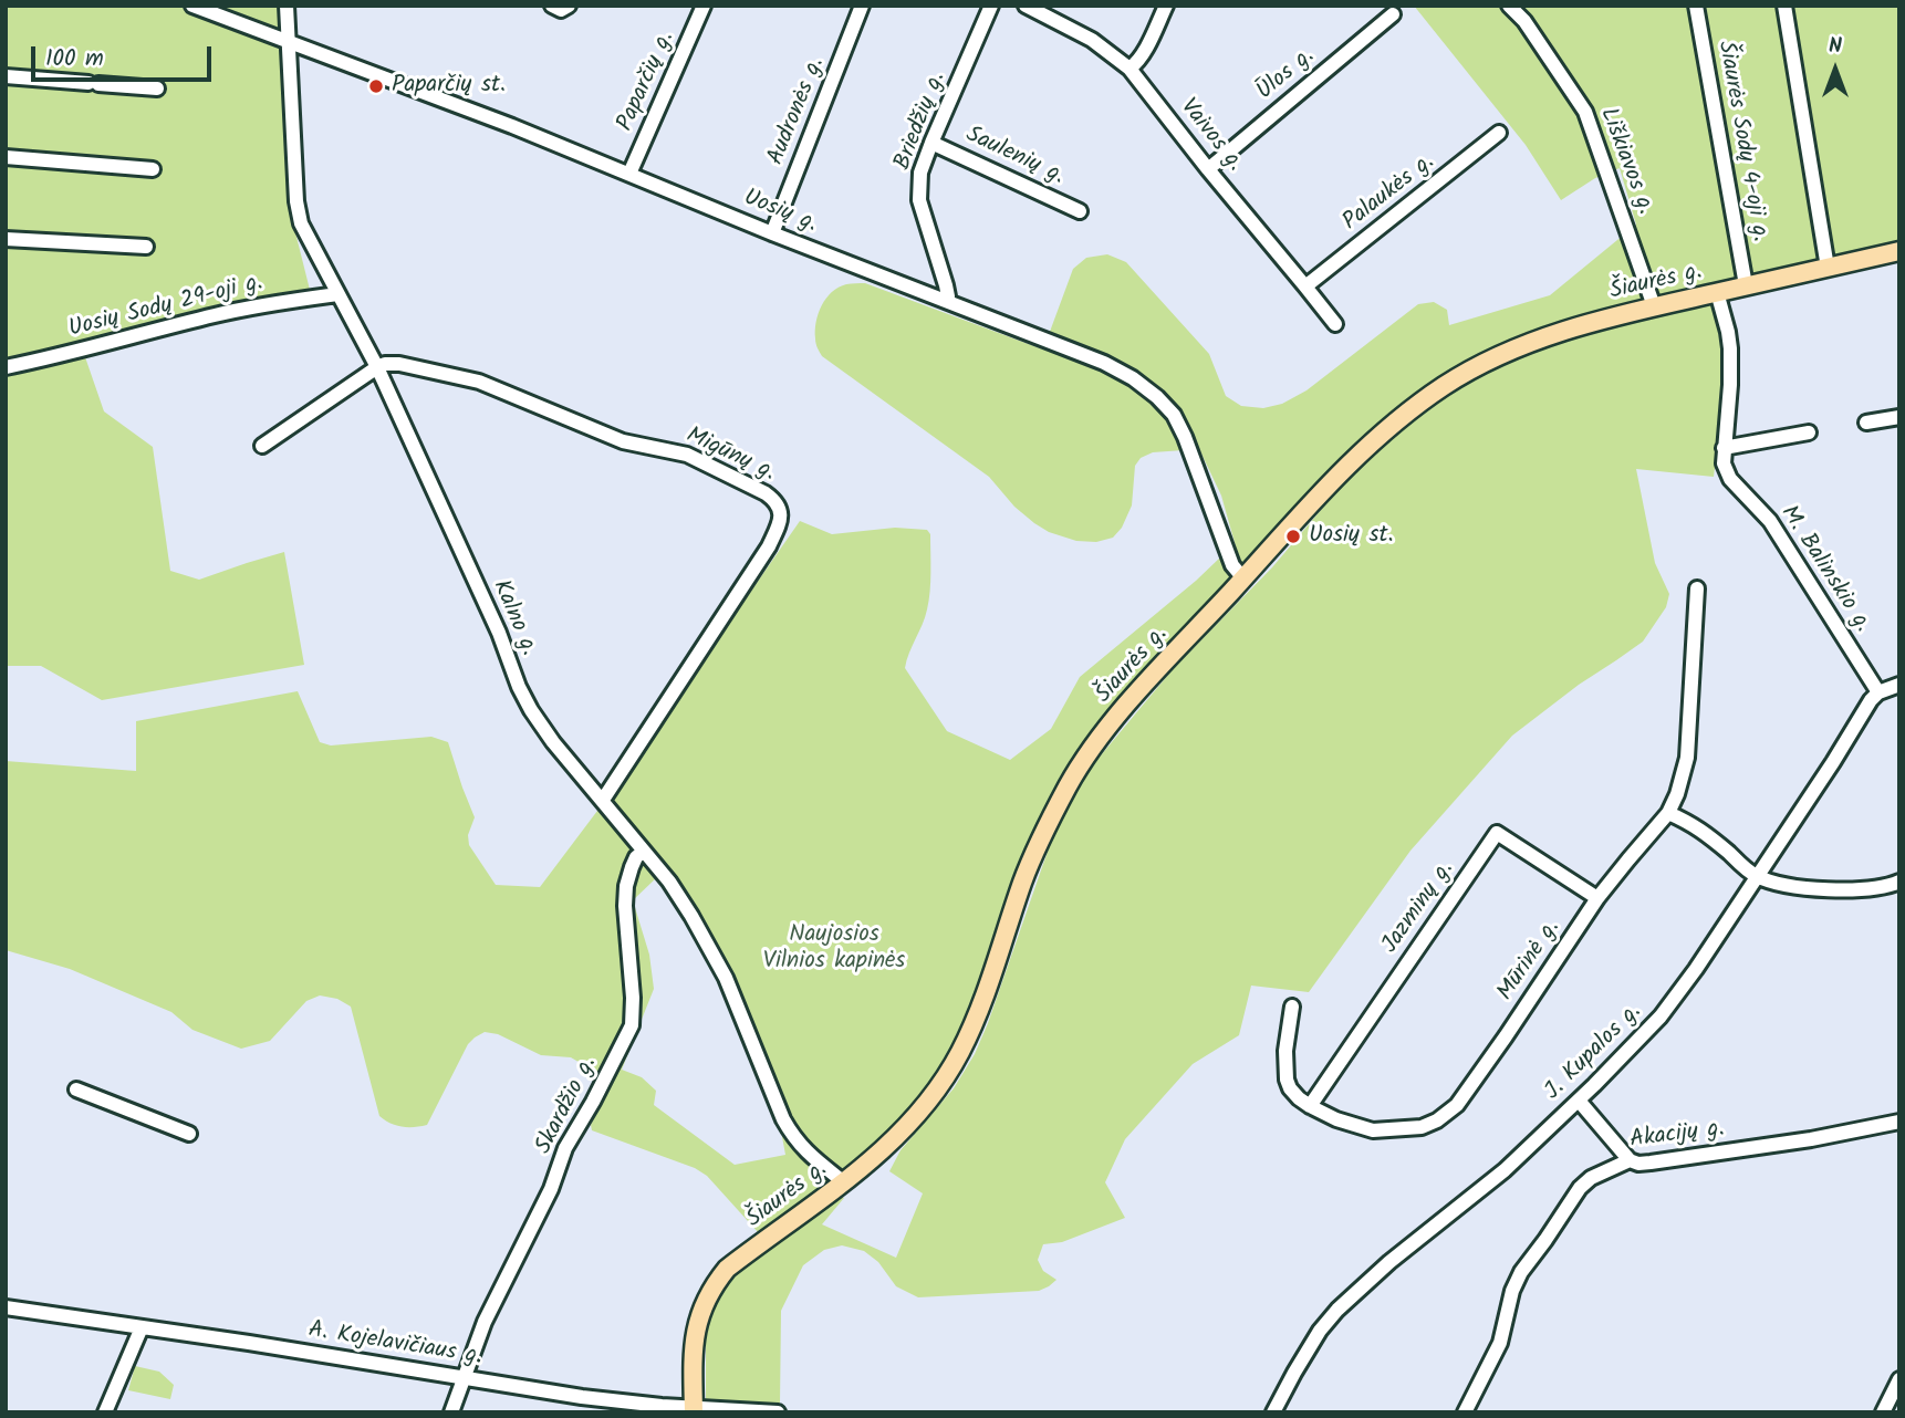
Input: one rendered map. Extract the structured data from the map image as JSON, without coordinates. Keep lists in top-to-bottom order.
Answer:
{
  "streets": {
    "main road": ["Šiaurės g."],
    "street": [
      "Ūlos g.",
      "Paparčių g.",
      "Audronės g.",
      "Briedžių g.",
      "Vaivos g.",
      "Šiaurės Sodų 4-oji g.",
      "Saulenių g.",
      "Liškiavos g.",
      "Palaukės g.",
      "Uosių g.",
      "Uosių Sodų 29-oji g.",
      "Migūnų g.",
      "M. Balinskio g.",
      "Kalno g.",
      "Jazminų g.",
      "Mūrinė g.",
      "J. Kupalos g.",
      "Skardžio g.",
      "Akacijų g.",
      "A. Kojelavičiaus g."
    ]
  },
  "crossings": [
    ["Ūlos g.", "Vaivos g."],
    ["Paparčių g.", "Uosių g."],
    ["Audronės g.", "Uosių g."],
    ["Briedžių g.", "Saulenių g."],
    ["Briedžių g.", "Uosių g."],
    ["Vaivos g.", "Palaukės g."],
    ["Šiaurės Sodų 4-oji g.", "Šiaurės g."],
    ["Liškiavos g.", "Šiaurės g."],
    ["Uosių g.", "Šiaurės g."],
    ["Uosių g.", "Kalno g."],
    ["Šiaurės g.", "M. Balinskio g."],
    ["Šiaurės g.", "Kalno g."],
    ["Šiaurės g.", "A. Kojelavičiaus g."],
    ["Uosių Sodų 29-oji g.", "Kalno g."],
    ["Migūnų g.", "Kalno g."],
    ["M. Balinskio g.", "J. Kupalos g."],
    ["Kalno g.", "Skardžio g."],
    ["Jazminų g.", "Mūrinė g."],
    ["Skardžio g.", "A. Kojelavičiaus g."]
  ],
  "parks": ["Naujosios Vilnios kapinės"],
  "places": ["Paparčių st.", "Uosių st."],
  "scale_bar": "100 m",
  "north": "top"
}
